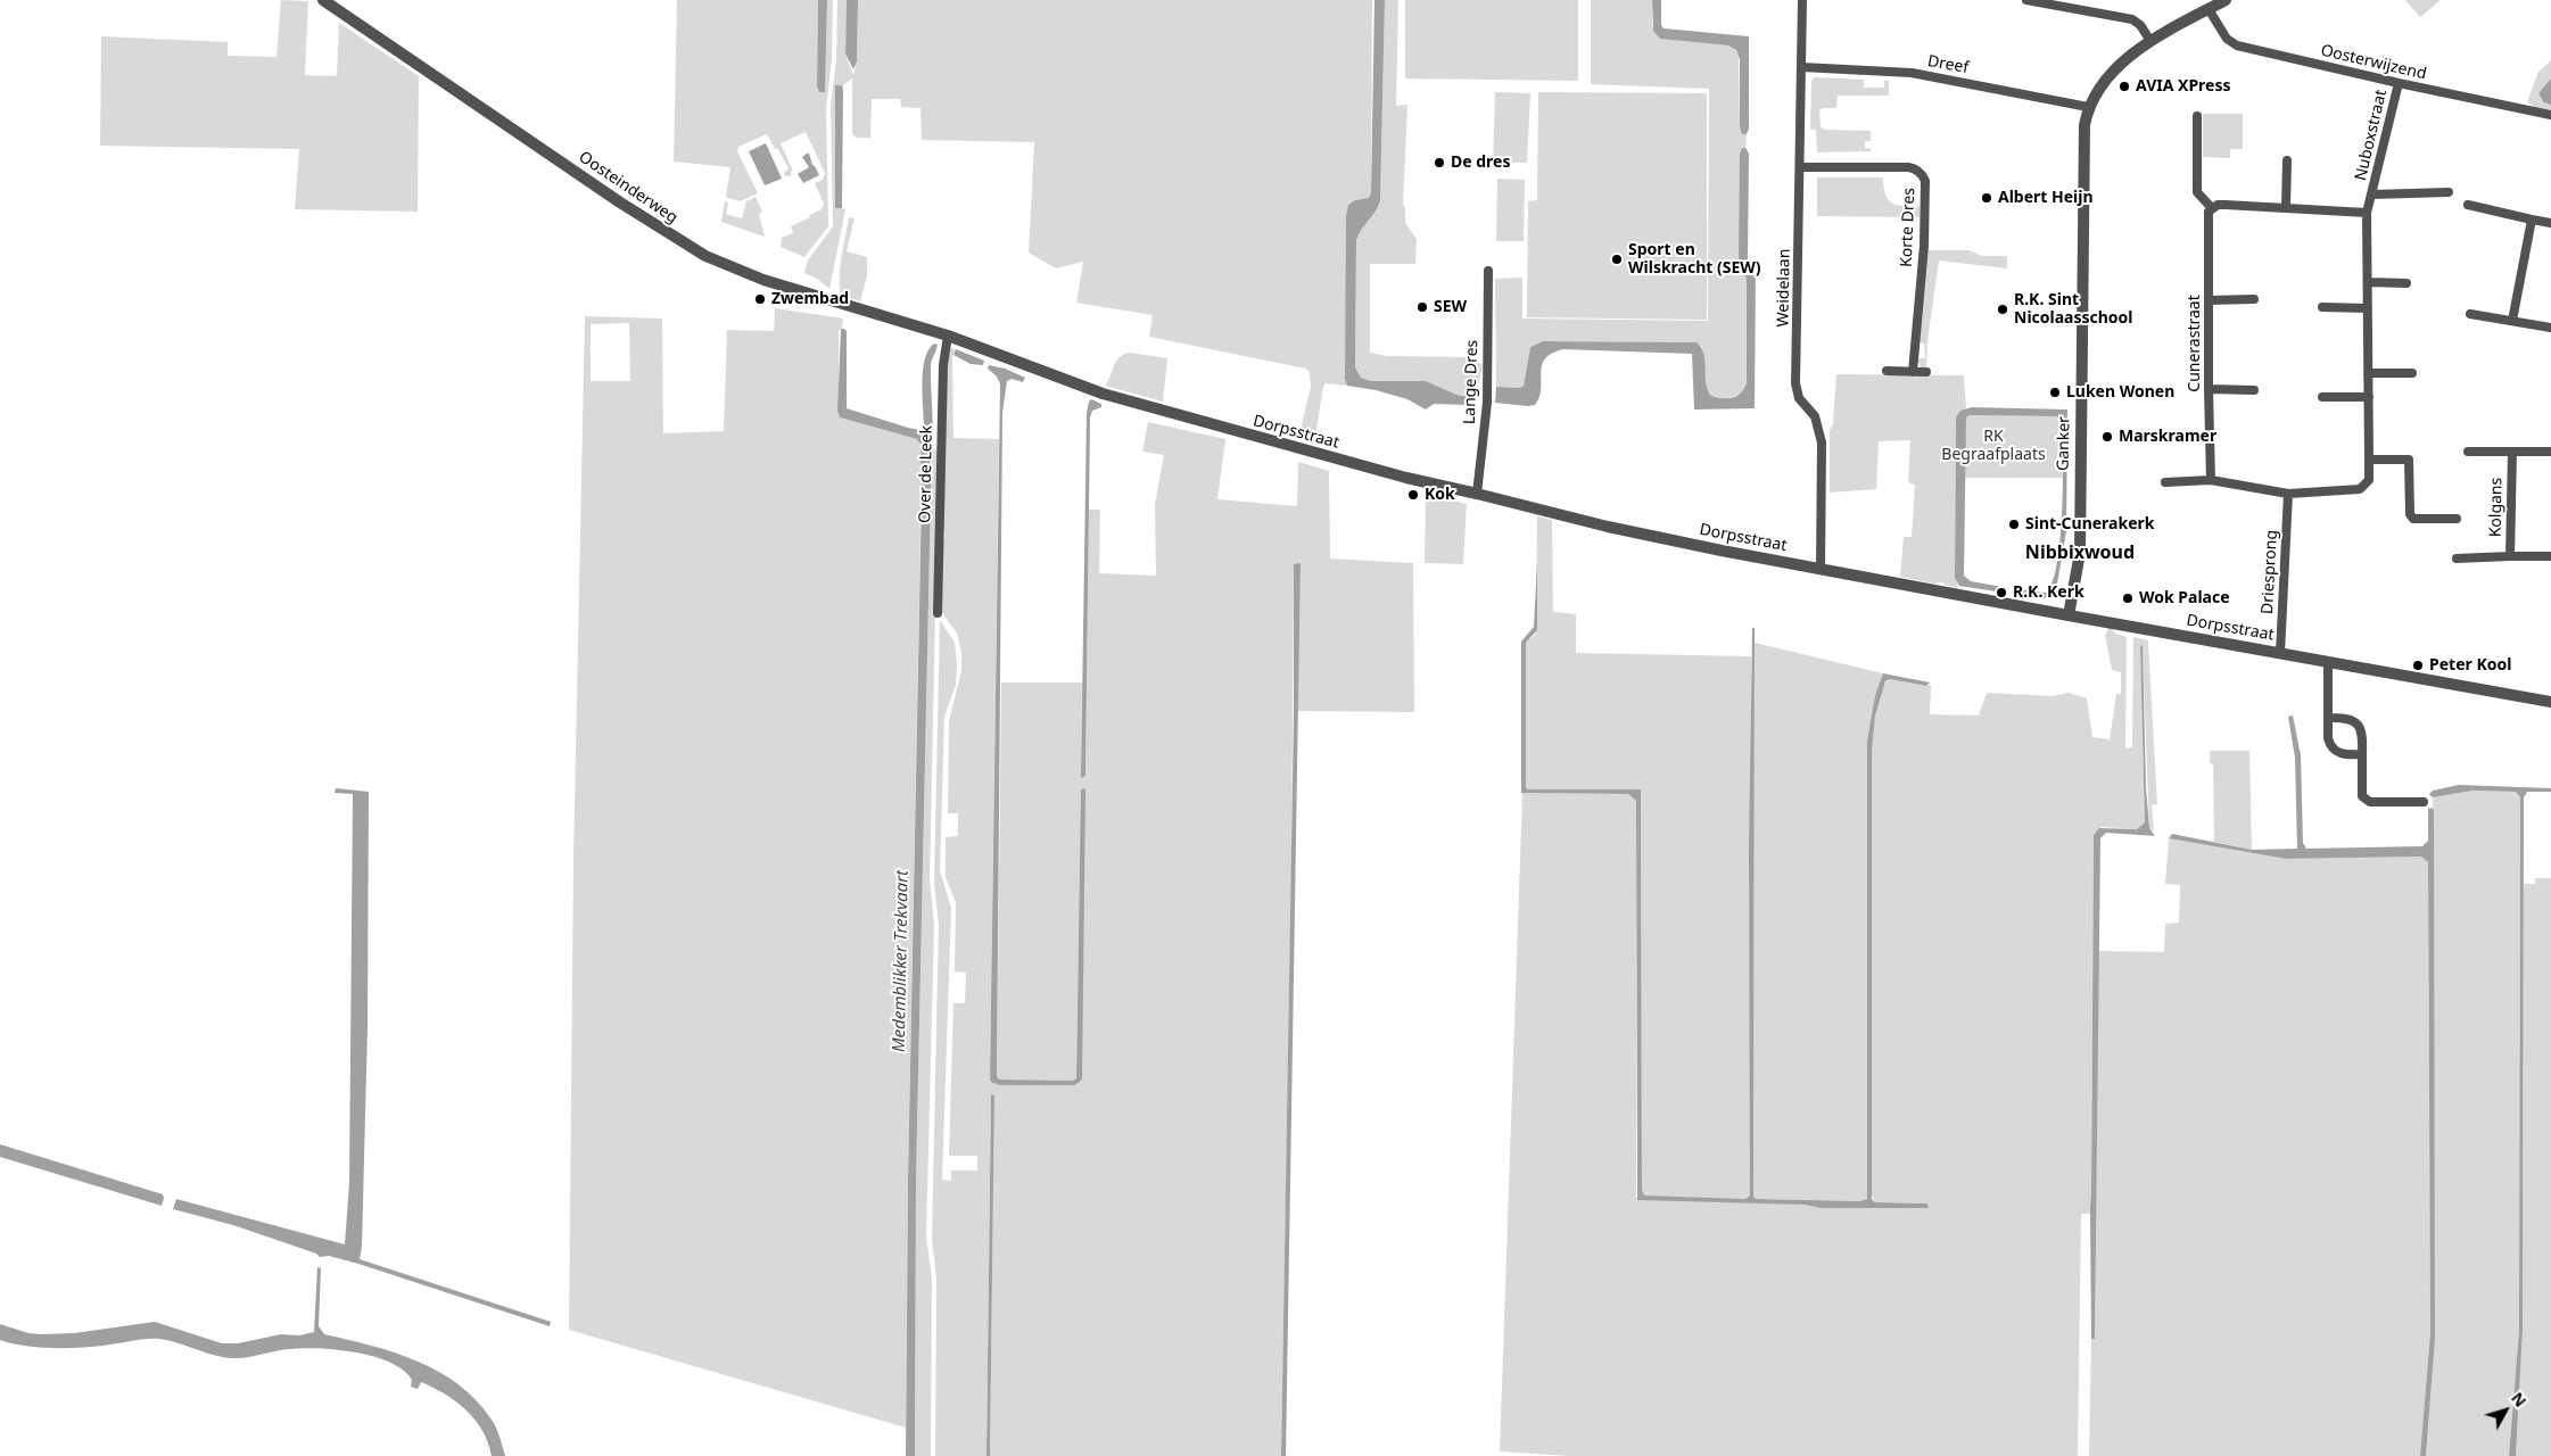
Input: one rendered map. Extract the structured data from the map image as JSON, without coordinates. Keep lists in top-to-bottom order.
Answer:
{
  "streets": {
    "street": [
      "Oosterwijzend",
      "Dreef",
      "Nuboxstraat",
      "Oosteinderweg",
      "Korte Dres",
      "Weidelaan",
      "Cunerastraat",
      "Lange Dres",
      "Dorpsstraat",
      "Ganker",
      "Over de Leek",
      "Kolgans",
      "Driesprong"
    ]
  },
  "crossings": [
    ["Oosterwijzend", "Nuboxstraat"],
    ["Oosterwijzend", "Ganker"],
    ["Dreef", "Weidelaan"],
    ["Dreef", "Ganker"],
    ["Oosteinderweg", "Dorpsstraat"],
    ["Oosteinderweg", "Over de Leek"],
    ["Korte Dres", "Weidelaan"],
    ["Weidelaan", "Dorpsstraat"],
    ["Lange Dres", "Dorpsstraat"],
    ["Dorpsstraat", "Ganker"],
    ["Dorpsstraat", "Over de Leek"],
    ["Dorpsstraat", "Driesprong"]
  ],
  "districts": ["Nibbixwoud"],
  "water": ["Medemblikker Trekvaart"],
  "parks": ["RK Begraafplaats"],
  "places": [
    "AVIA XPress",
    "De dres",
    "Albert Heijn",
    "Sport en Wilskracht (SEW)",
    "Zwembad",
    "SEW",
    "R.K. Sint Nicolaasschool",
    "Luken Wonen",
    "Marskramer",
    "Kok",
    "Sint-Cunerakerk",
    "R.K. Kerk",
    "Wok Palace",
    "Peter Kool"
  ],
  "north": "top right"
}
